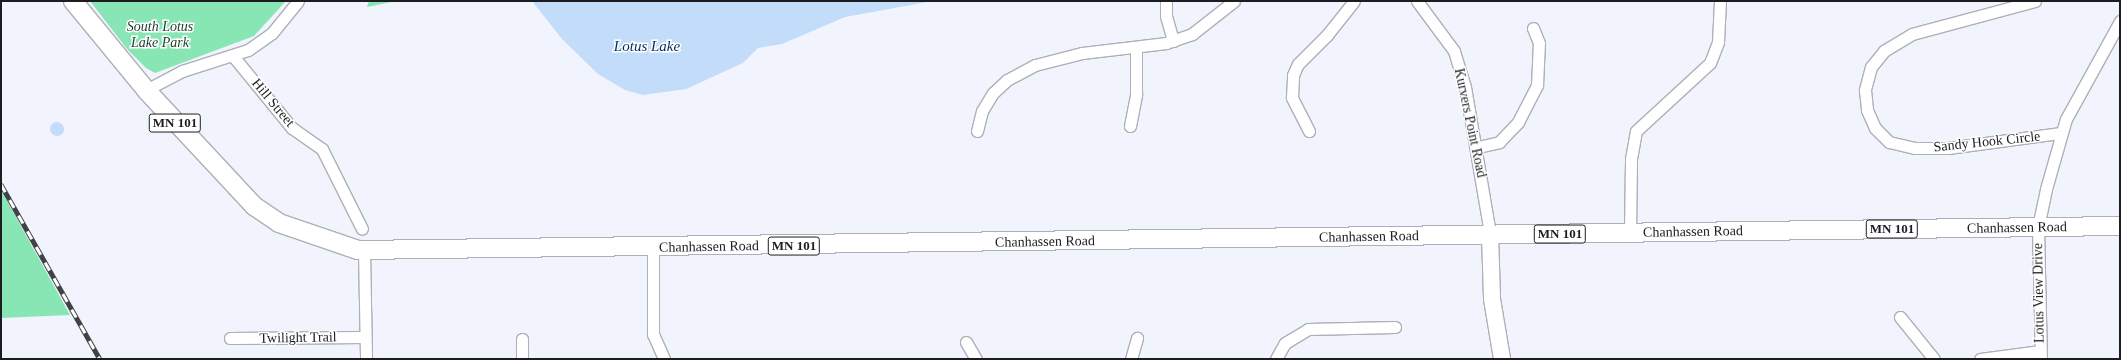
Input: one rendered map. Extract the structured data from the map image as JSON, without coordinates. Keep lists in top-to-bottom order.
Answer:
{
  "streets": {
    "main road": ["MN 101", "Chanhassen Road"],
    "street": [
      "Hill Street",
      "Kurvers Point Road",
      "Sandy Hook Circle",
      "Lotus View Drive",
      "Twilight Trail"
    ]
  },
  "crossings": [
    ["Kurvers Point Road", "Chanhassen Road"],
    ["Sandy Hook Circle", "Lotus View Drive"],
    ["Chanhassen Road", "Lotus View Drive"]
  ],
  "water": ["Lotus Lake"],
  "parks": ["South Lotus Lake Park"]
}
